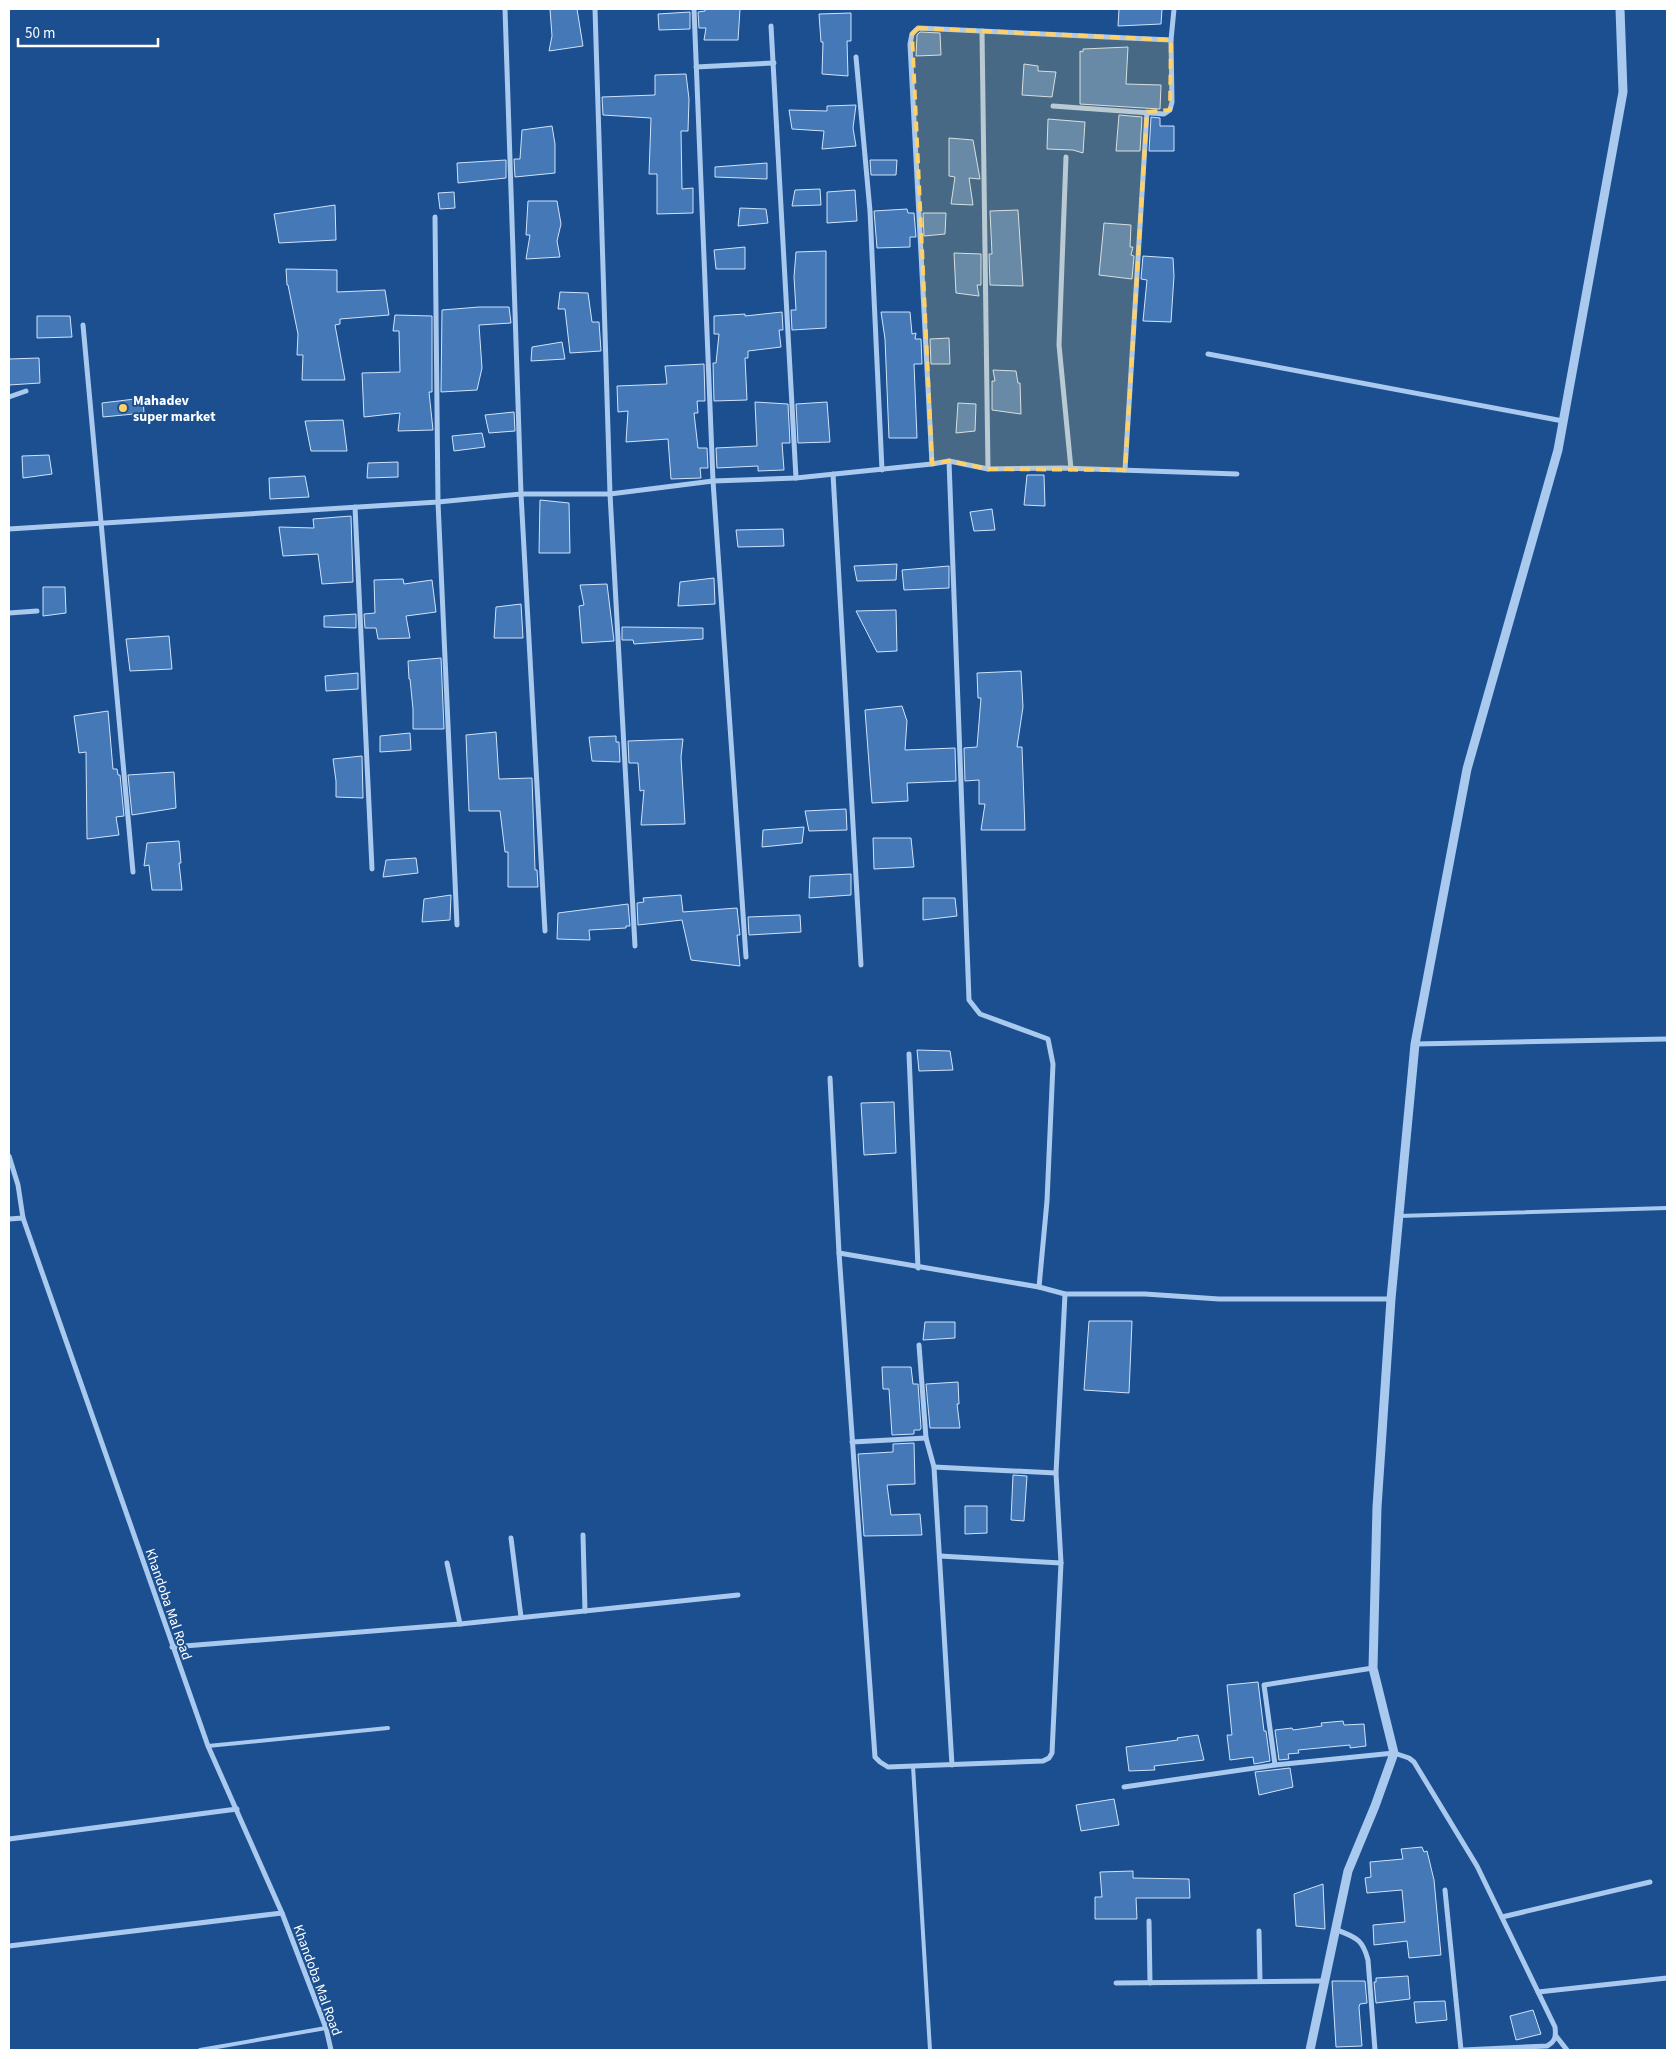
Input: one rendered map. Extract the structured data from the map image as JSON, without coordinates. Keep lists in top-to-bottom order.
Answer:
{
  "streets": {
    "street": ["Khandoba Mal Road"]
  },
  "places": ["Mahadev super market"],
  "scale_bar": "50 m"
}
